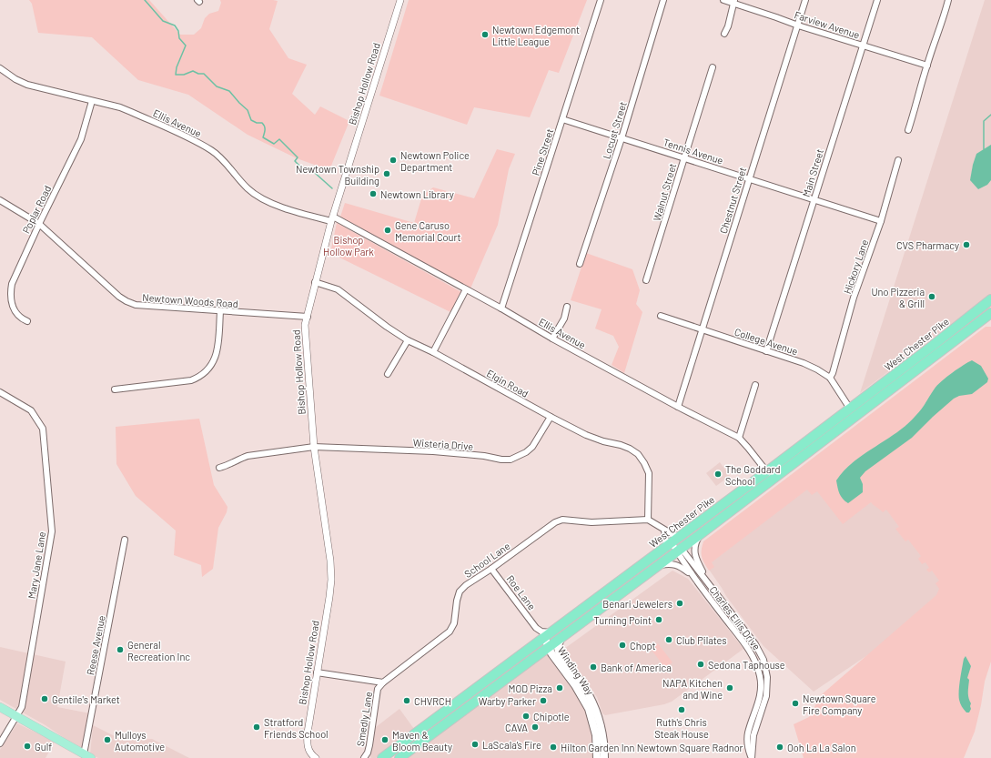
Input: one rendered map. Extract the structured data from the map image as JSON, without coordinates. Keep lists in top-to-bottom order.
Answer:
{
  "streets": {
    "highway": ["West Chester Pike"],
    "main road": ["Winding Way"],
    "street": [
      "Farview Avenue",
      "Bishop Hollow Road",
      "Ellis Avenue",
      "Locust Street",
      "Tennis Avenue",
      "Pine Street",
      "Main Street",
      "Walnut Street",
      "Chestnut Street",
      "Poplar Road",
      "Hickory Lane",
      "Newtown Woods Road",
      "College Avenue",
      "Elgin Road",
      "Wisteria Drive",
      "School Lane",
      "Mary Jane Lane",
      "Roe Lane",
      "Charles Ellis Drive",
      "Reese Avenue",
      "Smedly Lane"
    ]
  },
  "crossings": [
    ["Farview Avenue", "Main Street"],
    ["Farview Avenue", "Chestnut Street"],
    ["Bishop Hollow Road", "Ellis Avenue"],
    ["Bishop Hollow Road", "Newtown Woods Road"],
    ["Bishop Hollow Road", "Elgin Road"],
    ["Bishop Hollow Road", "Wisteria Drive"],
    ["Ellis Avenue", "Pine Street"],
    ["Ellis Avenue", "Chestnut Street"],
    ["Ellis Avenue", "Poplar Road"],
    ["Ellis Avenue", "West Chester Pike"],
    ["Locust Street", "Tennis Avenue"],
    ["Tennis Avenue", "Pine Street"],
    ["Tennis Avenue", "Main Street"],
    ["Tennis Avenue", "Walnut Street"],
    ["Tennis Avenue", "Chestnut Street"],
    ["Tennis Avenue", "Hickory Lane"],
    ["Main Street", "College Avenue"],
    ["Chestnut Street", "College Avenue"],
    ["Poplar Road", "Newtown Woods Road"],
    ["Hickory Lane", "College Avenue"],
    ["College Avenue", "West Chester Pike"],
    ["West Chester Pike", "Charles Ellis Drive"],
    ["West Chester Pike", "Winding Way"],
    ["Elgin Road", "Wisteria Drive"],
    ["Elgin Road", "School Lane"],
    ["School Lane", "Roe Lane"],
    ["School Lane", "Smedly Lane"]
  ],
  "parks": ["Bishop Hollow Park"],
  "places": [
    "Newtown Edgemont Little League",
    "Newtown Police Department",
    "Newtown Township Building",
    "Newtown Library",
    "Gene Caruso Memorial Court",
    "CVS Pharmacy",
    "Uno Pizzeria & Grill",
    "The Goddard School",
    "Benari Jewelers",
    "Turning Point",
    "Club Pilates",
    "Chopt",
    "General Recreation Inc",
    "Sedona Taphouse",
    "Bank of America",
    "MOD Pizza",
    "NAPA Kitchen and Wine",
    "Gentile's Market",
    "CHVRCH",
    "Warby Parker",
    "Newtown Square Fire Company",
    "Ruth's Chris Steak House",
    "Chipotle",
    "Stratford Friends School",
    "CAVA",
    "Mulloys Automotive",
    "Maven & Bloom Beauty",
    "LaScala’s Fire",
    "Gulf",
    "Hilton Garden Inn Newtown Square Radnor",
    "Ooh La La Salon"
  ]
}
